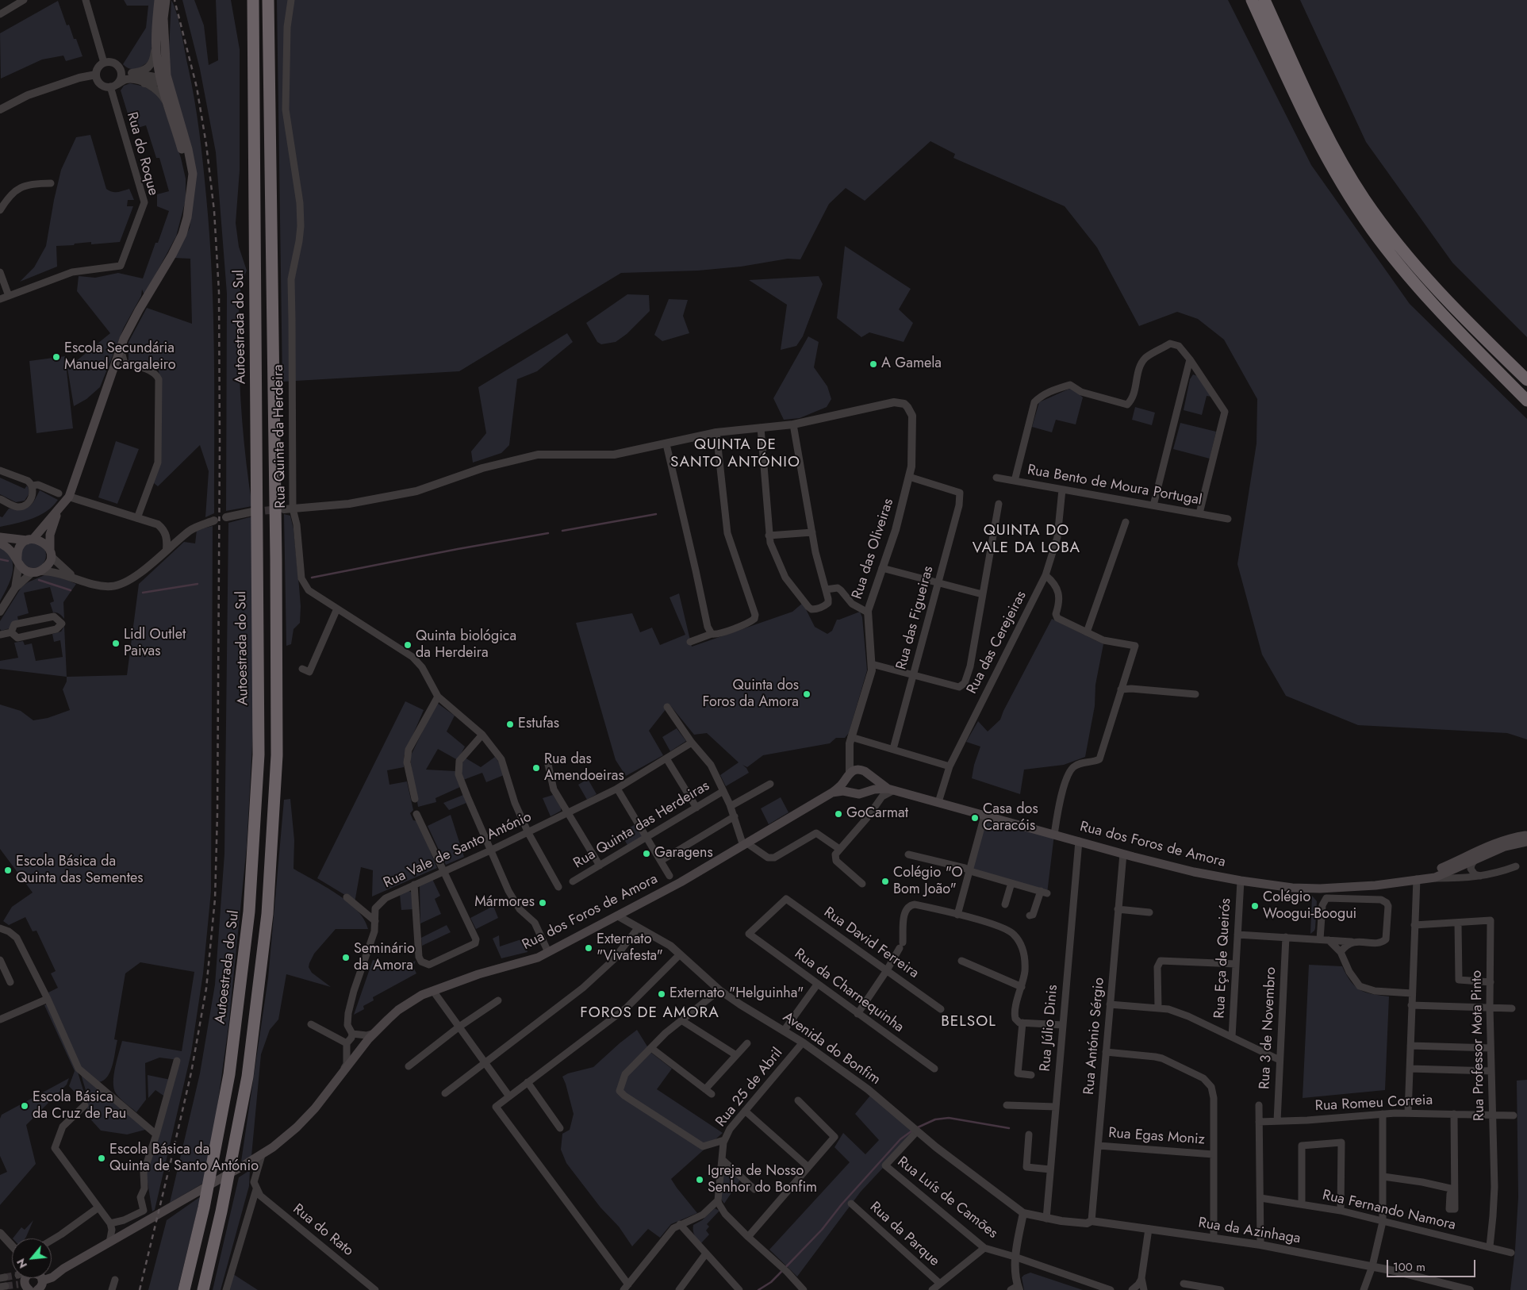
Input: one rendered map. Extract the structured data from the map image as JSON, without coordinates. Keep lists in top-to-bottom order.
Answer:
{
  "streets": {
    "highway": ["Autoestrada do Sul"],
    "main road": ["Rua dos Foros de Amora"],
    "street": [
      "Rua do Roque",
      "Rua Quinta da Herdeira",
      "Rua Bento de Moura Portugal",
      "Rua das Oliveiras",
      "Rua das Figueiras",
      "Rua das Cerejeiras",
      "Rua Quinta das Herdeiras",
      "Rua Vale de Santo António",
      "Rua David Ferreira",
      "Rua Eça de Queirós",
      "Rua da Charnequinha",
      "Rua Júlio Dinis",
      "Rua 3 de Novembro",
      "Rua António Sérgio",
      "Rua Professor Mota Pinto",
      "Avenida do Bonfim",
      "Rua 25 de Abril",
      "Rua Romeu Correia",
      "Rua Egas Moniz",
      "Rua Luís de Camões",
      "Rua Fernando Namora",
      "Rua do Rato",
      "Rua da Azinhaga",
      "Rua da Parque"
    ]
  },
  "crossings": [
    ["Rua Quinta da Herdeira", "Rua Vale de Santo António"],
    ["Rua Bento de Moura Portugal", "Rua das Cerejeiras"],
    ["Rua das Oliveiras", "Rua das Figueiras"],
    ["Rua das Oliveiras", "Rua dos Foros de Amora"],
    ["Rua das Cerejeiras", "Rua dos Foros de Amora"],
    ["Rua dos Foros de Amora", "Rua Eça de Queirós"],
    ["Rua dos Foros de Amora", "Rua Júlio Dinis"],
    ["Rua dos Foros de Amora", "Rua António Sérgio"],
    ["Rua dos Foros de Amora", "Avenida do Bonfim"],
    ["Rua David Ferreira", "Rua da Charnequinha"],
    ["Rua Júlio Dinis", "Rua da Azinhaga"],
    ["Rua 3 de Novembro", "Rua Romeu Correia"],
    ["Rua António Sérgio", "Rua Egas Moniz"],
    ["Rua António Sérgio", "Rua da Azinhaga"],
    ["Rua Professor Mota Pinto", "Rua Romeu Correia"],
    ["Rua Professor Mota Pinto", "Rua Fernando Namora"],
    ["Avenida do Bonfim", "Rua 25 de Abril"],
    ["Avenida do Bonfim", "Rua Luís de Camões"],
    ["Avenida do Bonfim", "Rua da Azinhaga"]
  ],
  "districts": [
    "QUINTA DE SANTO ANTÓNIO",
    "QUINTA DO VALE DA LOBA",
    "FOROS DE AMORA",
    "BELSOL"
  ],
  "places": [
    "Escola Secundária Manuel Cargaleiro",
    "A Gamela",
    "Lidl Outlet Paivas",
    "Quinta biológica da Herdeira",
    "Quinta dos Foros da Amora",
    "Estufas",
    "Rua das Amendoeiras",
    "GoCarmat",
    "Casa dos Caracóis",
    "Garagens",
    "Escola Básica da Quinta das Sementes",
    "Colégio \"O Bom João\"",
    "Mármores",
    "Colégio Woogui-Boogui",
    "Externato \"Vivafesta\"",
    "Seminário da Amora",
    "Externato \"Helguinha\"",
    "Escola Básica da Cruz de Pau",
    "Escola Básica da Quinta de Santo António",
    "Igreja de Nosso Senhor do Bonfim"
  ],
  "scale_bar": "100 m",
  "north": "bottom left"
}
